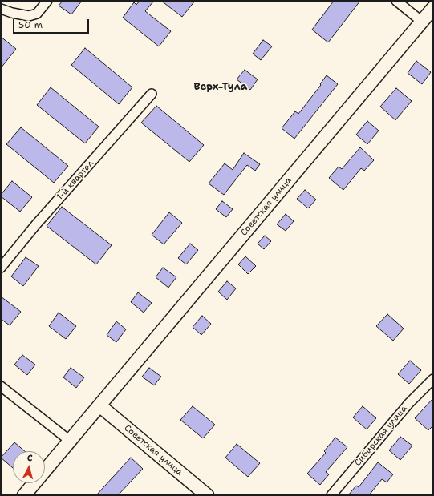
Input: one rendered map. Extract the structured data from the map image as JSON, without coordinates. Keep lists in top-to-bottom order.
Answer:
{
  "streets": {
    "main road": ["Советская улица"],
    "street": ["1-й квартал", "Сибирская улица"]
  },
  "districts": ["Верх-Тула"],
  "scale_bar": "50 m",
  "north": "top"
}
